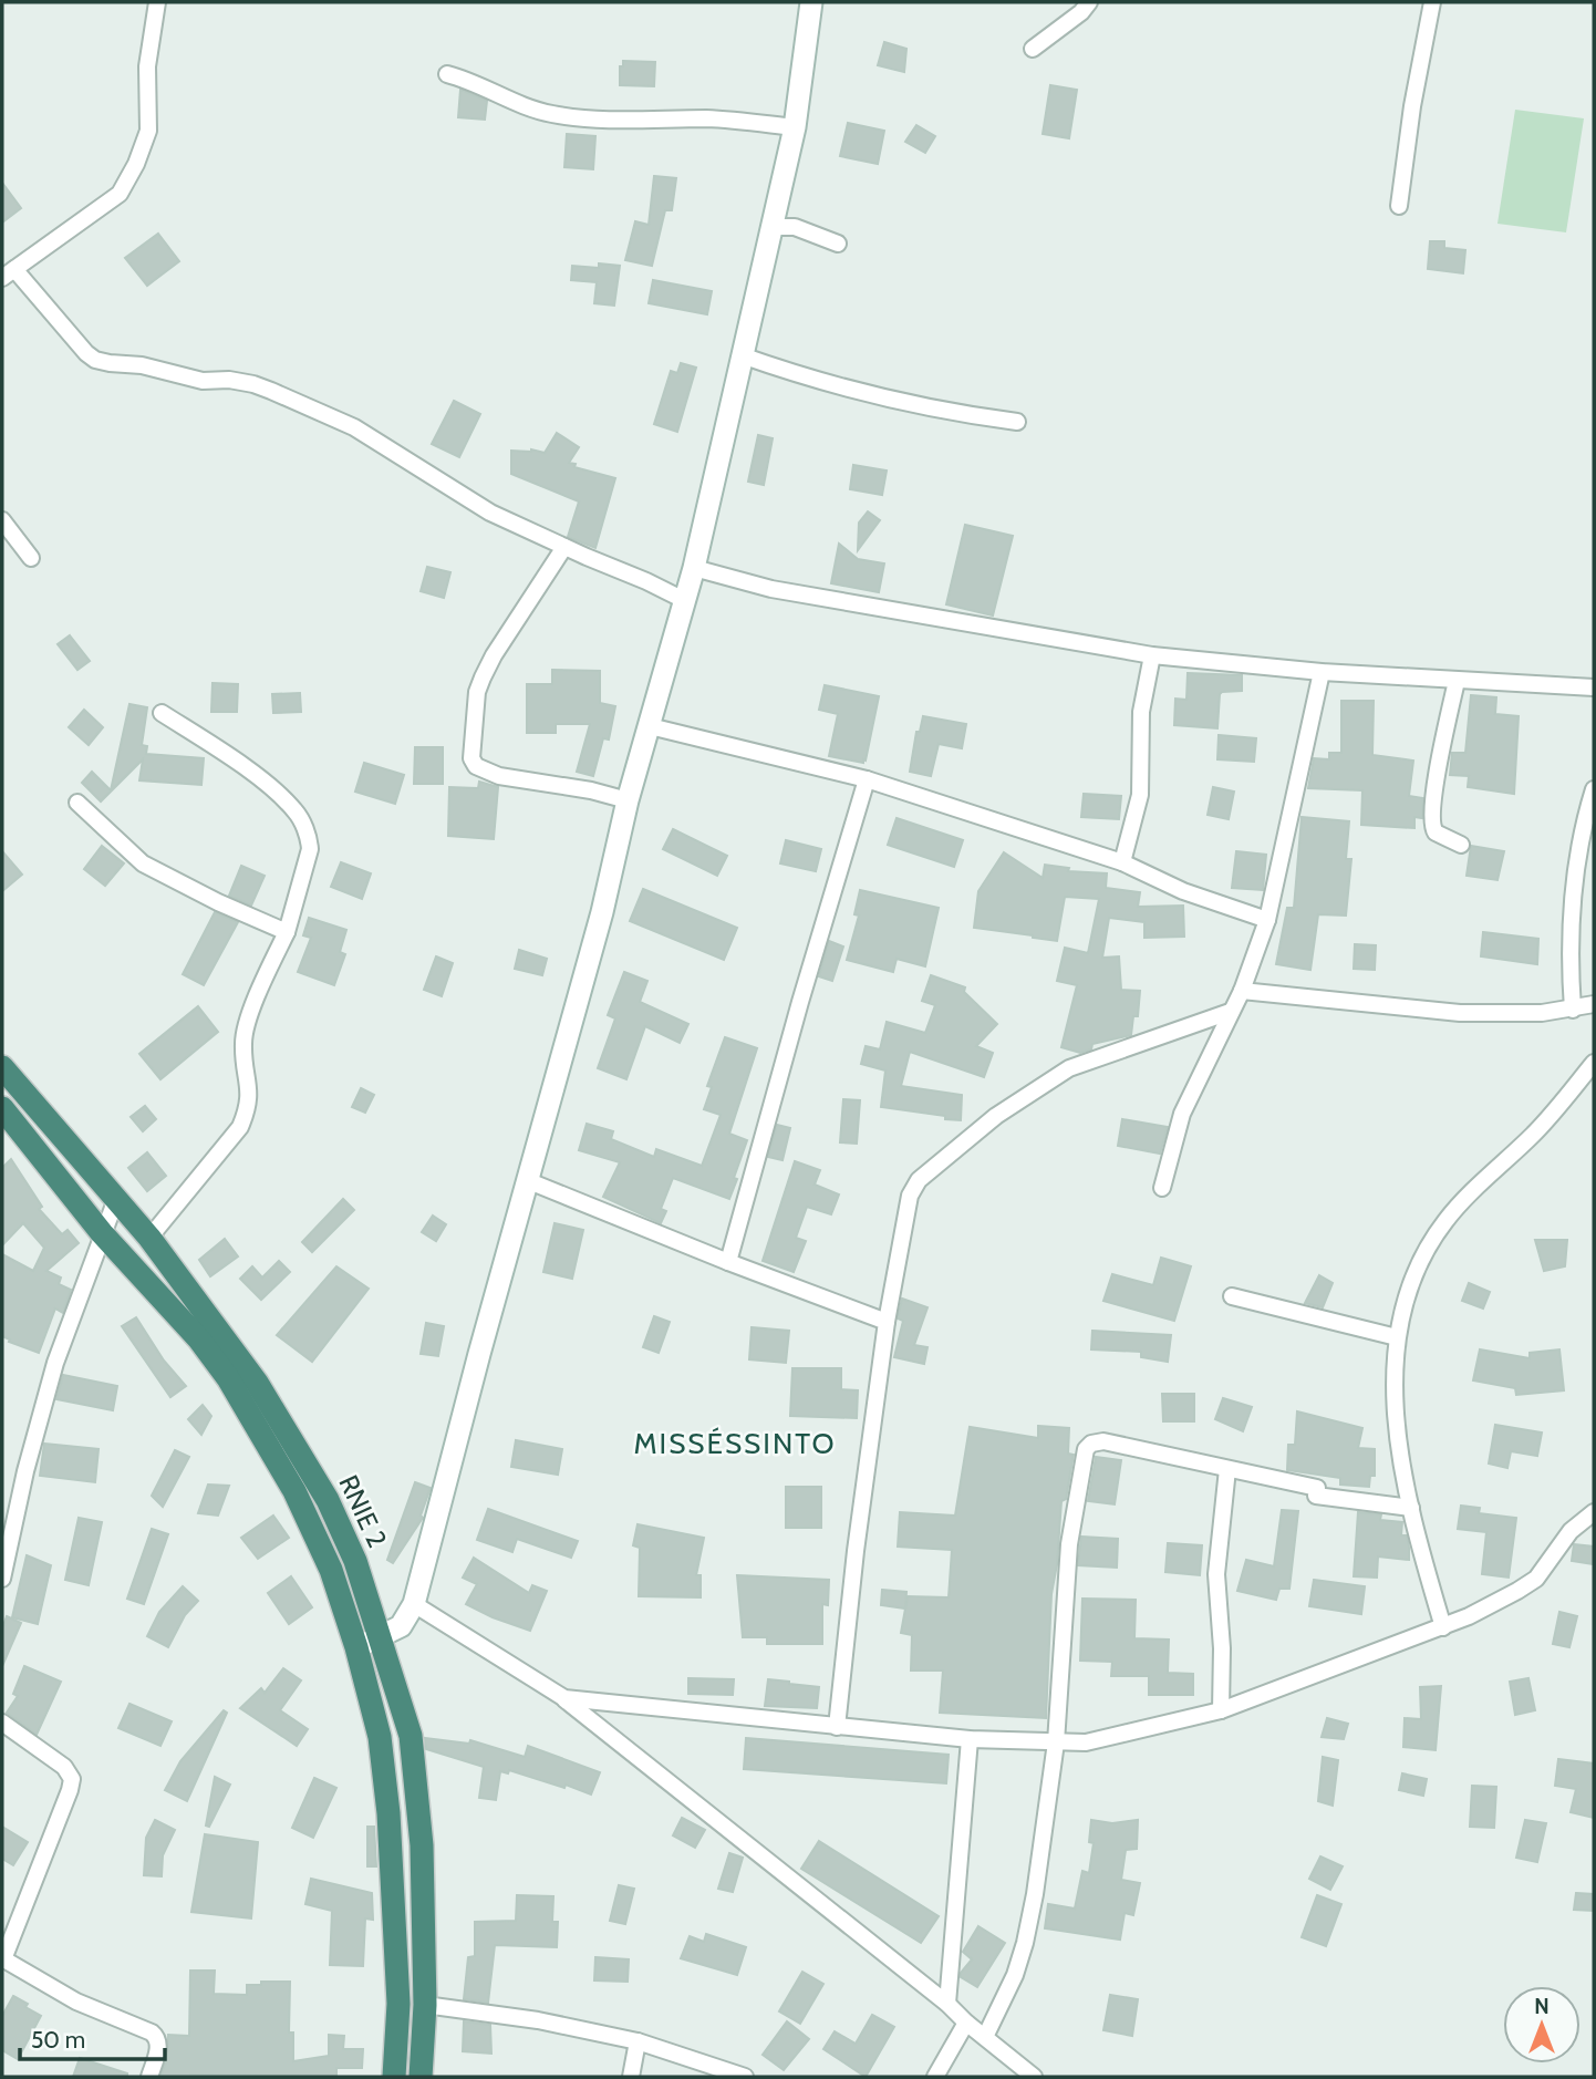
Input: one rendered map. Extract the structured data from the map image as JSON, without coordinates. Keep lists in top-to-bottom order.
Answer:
{
  "streets": {
    "highway": ["RNIE 2"]
  },
  "districts": ["MISSÉSSINTO"],
  "scale_bar": "50 m",
  "north": "top"
}
